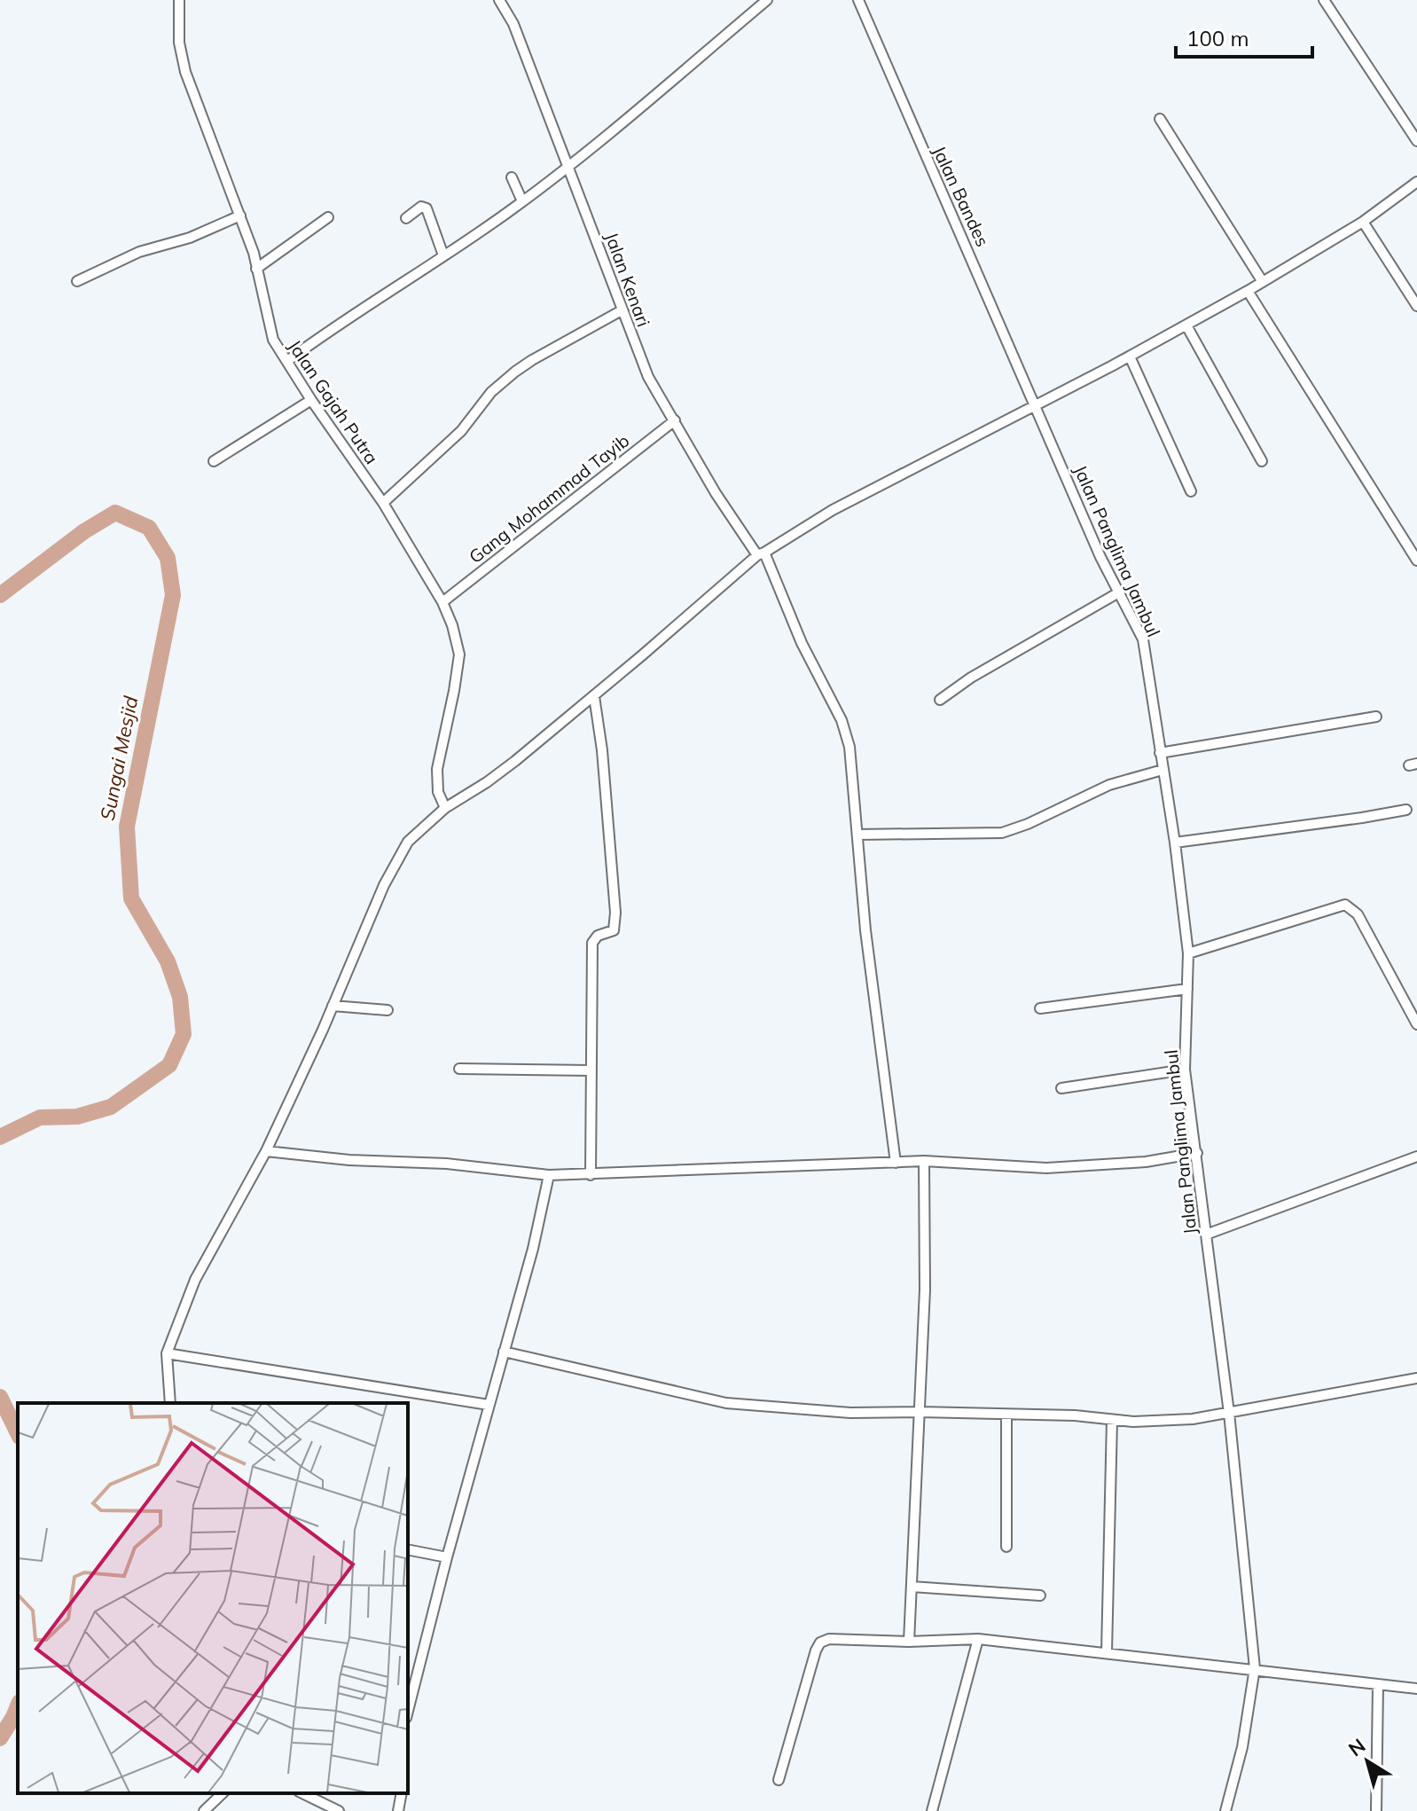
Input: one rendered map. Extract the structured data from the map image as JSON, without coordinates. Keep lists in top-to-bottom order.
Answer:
{
  "streets": {
    "street": [
      "Jalan Bandes",
      "Jalan Kenari",
      "Jalan Gajah Putra",
      "Gang Mohammad Tayib",
      "Jalan Panglima Jambul"
    ]
  },
  "crossings": [
    ["Jalan Bandes", "Jalan Panglima Jambul"],
    ["Jalan Kenari", "Gang Mohammad Tayib"],
    ["Jalan Gajah Putra", "Gang Mohammad Tayib"]
  ],
  "water": ["Sungai Mesjid"],
  "scale_bar": "100 m",
  "north": "top left"
}
